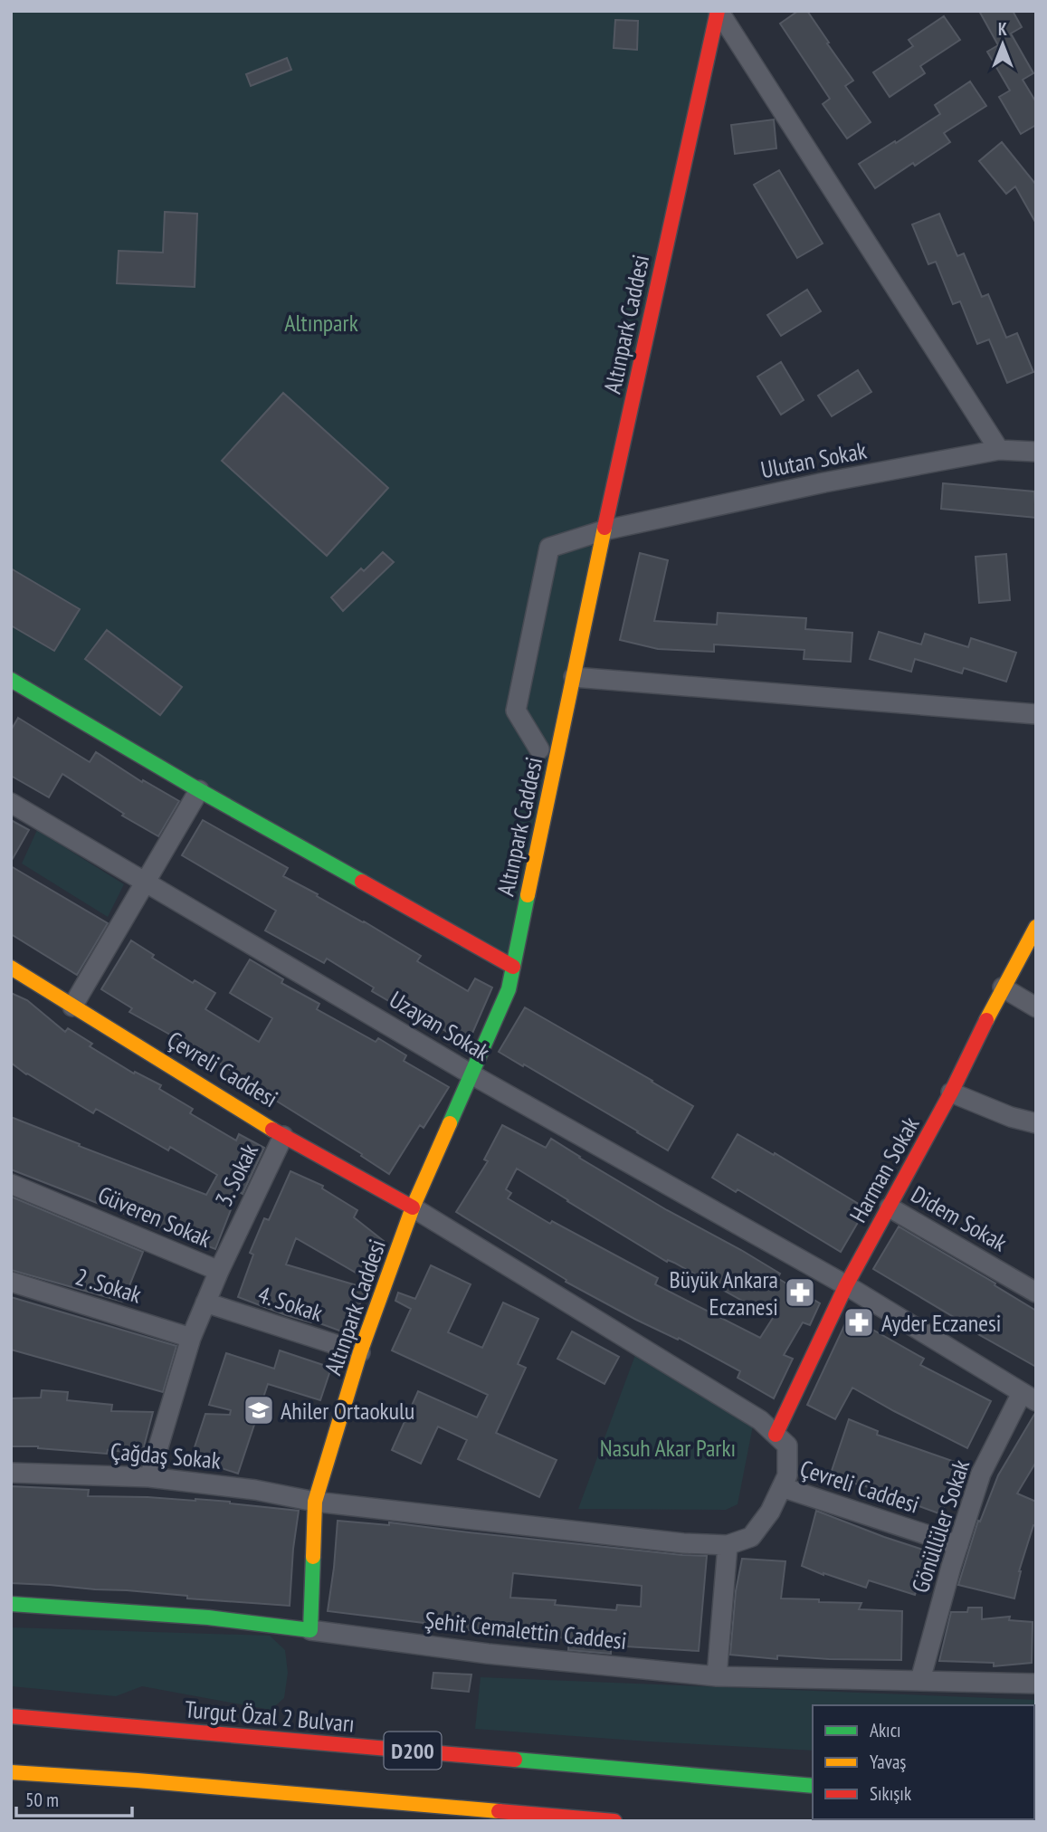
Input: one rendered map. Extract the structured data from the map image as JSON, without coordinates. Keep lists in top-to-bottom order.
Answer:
{
  "streets": {
    "main road": [
      "Altınpark Caddesi",
      "Çevreli Caddesi",
      "Harman Sokak",
      "Şehit Cemalettin Caddesi",
      "Turgut Özal 2 Bulvarı",
      "D200"
    ],
    "street": [
      "Ulutan Sokak",
      "Uzayan Sokak",
      "3. Sokak",
      "Güveren Sokak",
      "Didem Sokak",
      "2 .Sokak",
      "4. Sokak",
      "Çağdaş Sokak",
      "Gönüllüler Sokak"
    ]
  },
  "crossings": [
    ["Altınpark Caddesi", "Ulutan Sokak"],
    ["Altınpark Caddesi", "Uzayan Sokak"],
    ["Altınpark Caddesi", "Çevreli Caddesi"],
    ["Altınpark Caddesi", "4. Sokak"],
    ["Altınpark Caddesi", "Çağdaş Sokak"],
    ["Altınpark Caddesi", "Şehit Cemalettin Caddesi"],
    ["Uzayan Sokak", "Harman Sokak"],
    ["Uzayan Sokak", "Gönüllüler Sokak"],
    ["Çevreli Caddesi", "3. Sokak"],
    ["Çevreli Caddesi", "Gönüllüler Sokak"],
    ["Harman Sokak", "Didem Sokak"],
    ["3. Sokak", "Güveren Sokak"],
    ["Güveren Sokak", "2 .Sokak"],
    ["Güveren Sokak", "4. Sokak"],
    ["Güveren Sokak", "Çağdaş Sokak"],
    ["Gönüllüler Sokak", "Şehit Cemalettin Caddesi"]
  ],
  "parks": ["Altınpark", "Nasuh Akar Parkı"],
  "places": {
    "pharmacy": ["Büyük Ankara Eczanesi", "Ayder Eczanesi"],
    "school or university": ["Ahiler Ortaokulu"]
  },
  "legend": ["Akıcı", "Yavaş", "Sıkışık"],
  "scale_bar": "50 m",
  "north": "top"
}
